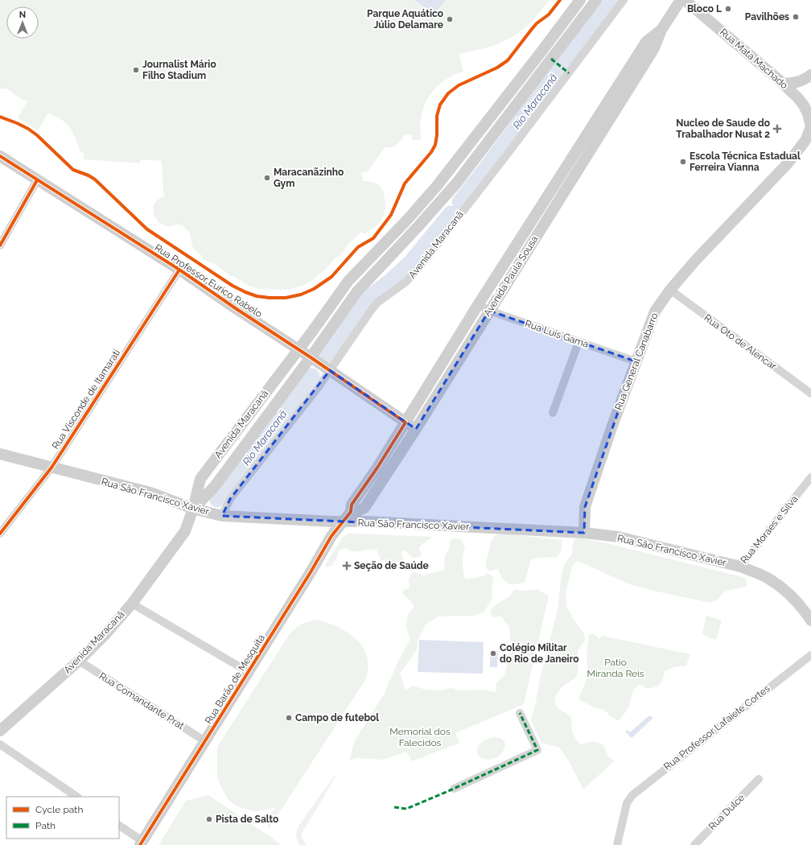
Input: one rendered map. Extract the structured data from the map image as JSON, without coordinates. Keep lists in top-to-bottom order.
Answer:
{
  "streets": {
    "street": [
      "Rua Mata Machado",
      "Avenida Maracanã",
      "Avenida Paula Sousa",
      "Rua Professor Eurico Rabelo",
      "Rua Luis Gama",
      "Rua Oto de Alencar",
      "Rua General Canabarro",
      "Rua Visconde de Itamarati",
      "Rua São Francisco Xavier",
      "Rua Moraes e Silva",
      "Rua Barão de Mesquita",
      "Rua Comandante Prat",
      "Rua Professor Lafaiete Cortes",
      "Rua Dulce"
    ]
  },
  "crossings": [
    ["Rua Mata Machado", "Rua General Canabarro"],
    ["Avenida Maracanã", "Rua Professor Eurico Rabelo"],
    ["Avenida Maracanã", "Rua São Francisco Xavier"],
    ["Avenida Maracanã", "Rua Comandante Prat"],
    ["Avenida Paula Sousa", "Rua Professor Eurico Rabelo"],
    ["Avenida Paula Sousa", "Rua Luis Gama"],
    ["Avenida Paula Sousa", "Rua São Francisco Xavier"],
    ["Avenida Paula Sousa", "Rua Barão de Mesquita"],
    ["Rua Professor Eurico Rabelo", "Rua Visconde de Itamarati"],
    ["Rua Luis Gama", "Rua General Canabarro"],
    ["Rua Oto de Alencar", "Rua General Canabarro"],
    ["Rua General Canabarro", "Rua São Francisco Xavier"],
    ["Rua Visconde de Itamarati", "Rua São Francisco Xavier"],
    ["Rua São Francisco Xavier", "Rua Moraes e Silva"],
    ["Rua São Francisco Xavier", "Rua Barão de Mesquita"],
    ["Rua Barão de Mesquita", "Rua Comandante Prat"]
  ],
  "water": ["Rio Maracanã"],
  "parks": ["Patio Miranda Reis", "Memorial dos Falecidos"],
  "places": {
    "other": [
      "Bloco L",
      "Pavilhões",
      "Parque Aquático Júlio Delamare",
      "Journalist Mário Filho Stadium",
      "Escola Técnica Estadual Ferreira Vianna",
      "Maracanãzinho Gym",
      "Colégio Militar do Rio de Janeiro",
      "Campo de futebol",
      "Pista de Salto"
    ],
    "health": ["Nucleo de Saude do Trabalhador Nusat 2", "Seção de Saúde"]
  },
  "legend": ["Cycle path", "Path"],
  "north": "top"
}
